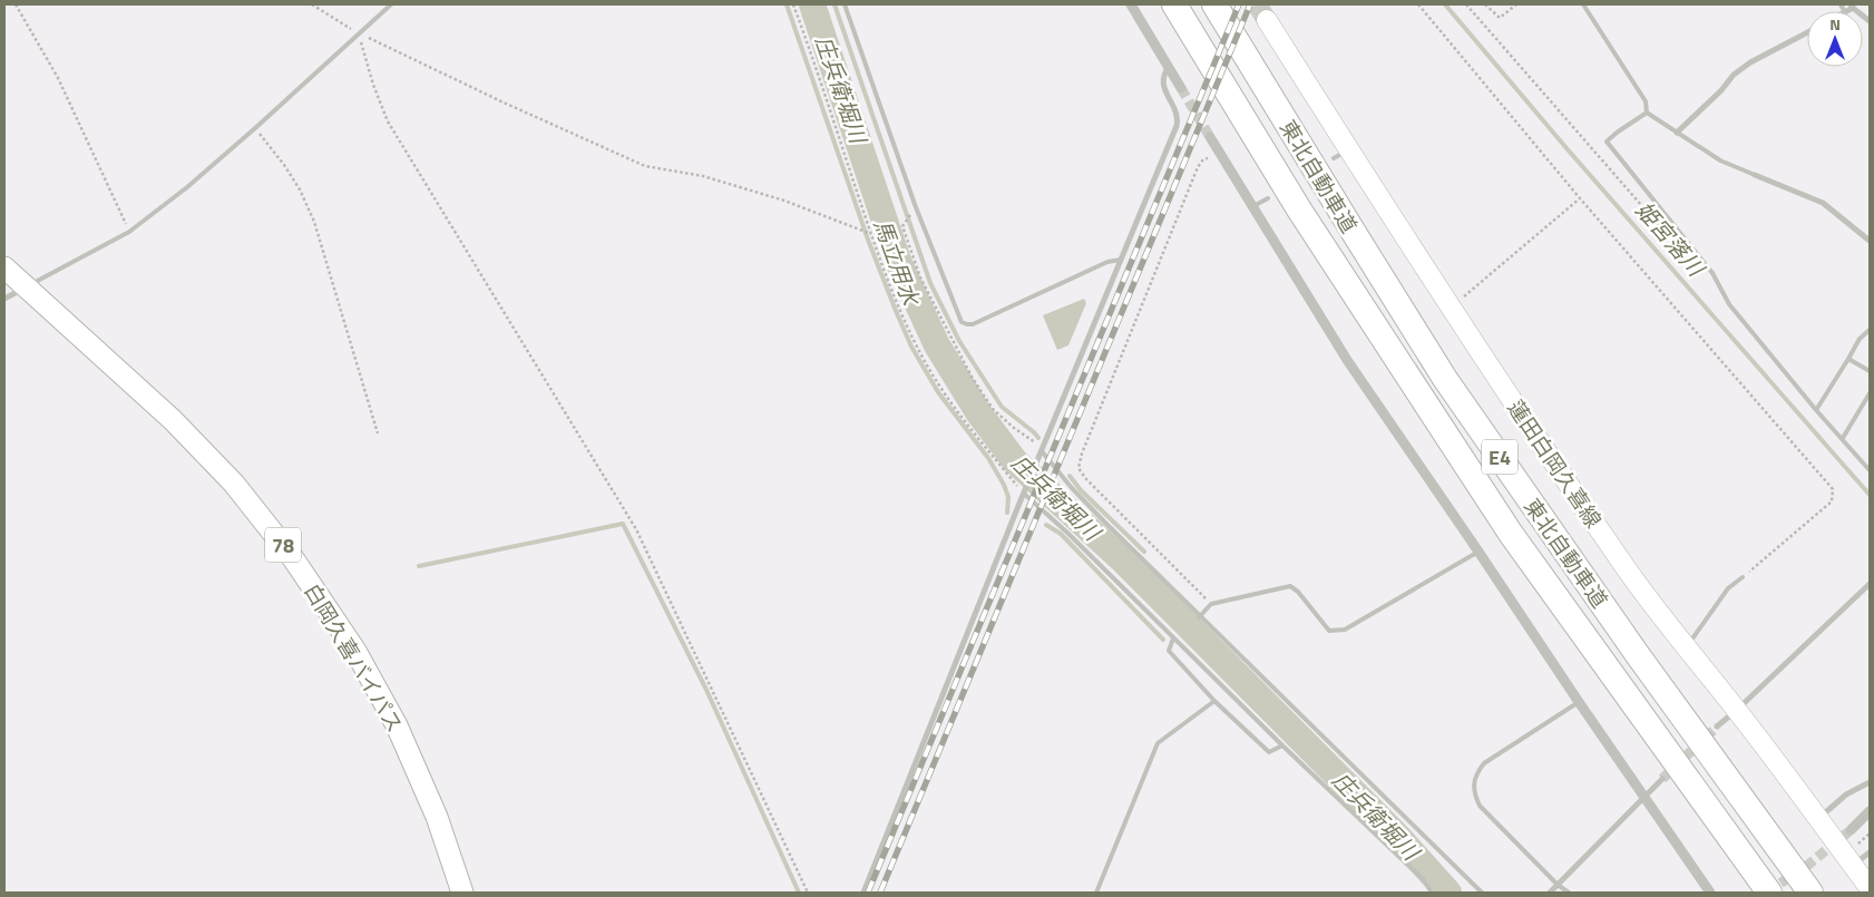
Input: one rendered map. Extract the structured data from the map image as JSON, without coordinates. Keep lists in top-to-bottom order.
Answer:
{
  "streets": {
    "highway": ["東北自動車道", "E4"],
    "main road": ["蓮田白岡久喜線", "78", "白岡久喜バイパス"]
  },
  "water": ["庄兵衛堀川", "姫宮落川", "馬立用水"],
  "north": "top"
}
